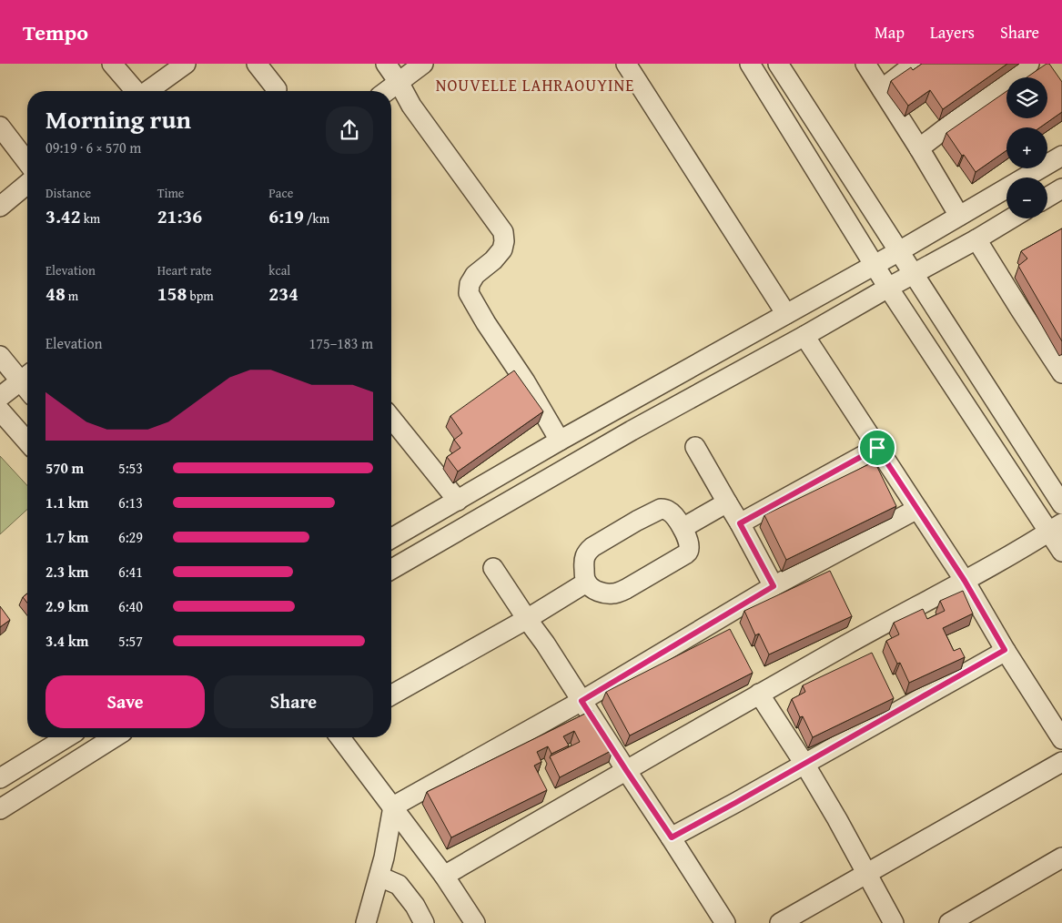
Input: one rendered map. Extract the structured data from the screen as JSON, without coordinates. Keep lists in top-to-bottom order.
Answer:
{
  "districts": ["NOUVELLE LAHRAOUYINE"],
  "page": {
    "header": "Tempo",
    "nav": ["Map", "Layers", "Share"],
    "map_buttons": ["+", "−"],
    "heading": ["Morning run", "09:19 · 6 × 570 m"],
    "stats": [
      ["Distance", "3.42 km"],
      ["Time", "21:36"],
      ["Pace", "6:19 /km"],
      ["Elevation", "48 m"],
      ["Heart rate", "158 bpm"],
      ["kcal", "234"]
    ],
    "chart": ["Elevation", "175–183 m"],
    "list": [
      {
        "name": "570 m",
        "note": "5:53"
      },
      {
        "name": "1.1 km",
        "note": "6:13"
      },
      {
        "name": "1.7 km",
        "note": "6:29"
      },
      {
        "name": "2.3 km",
        "note": "6:41"
      },
      {
        "name": "2.9 km",
        "note": "6:40"
      },
      {
        "name": "3.4 km",
        "note": "5:57"
      }
    ],
    "buttons": ["Save", "Share"]
  }
}
